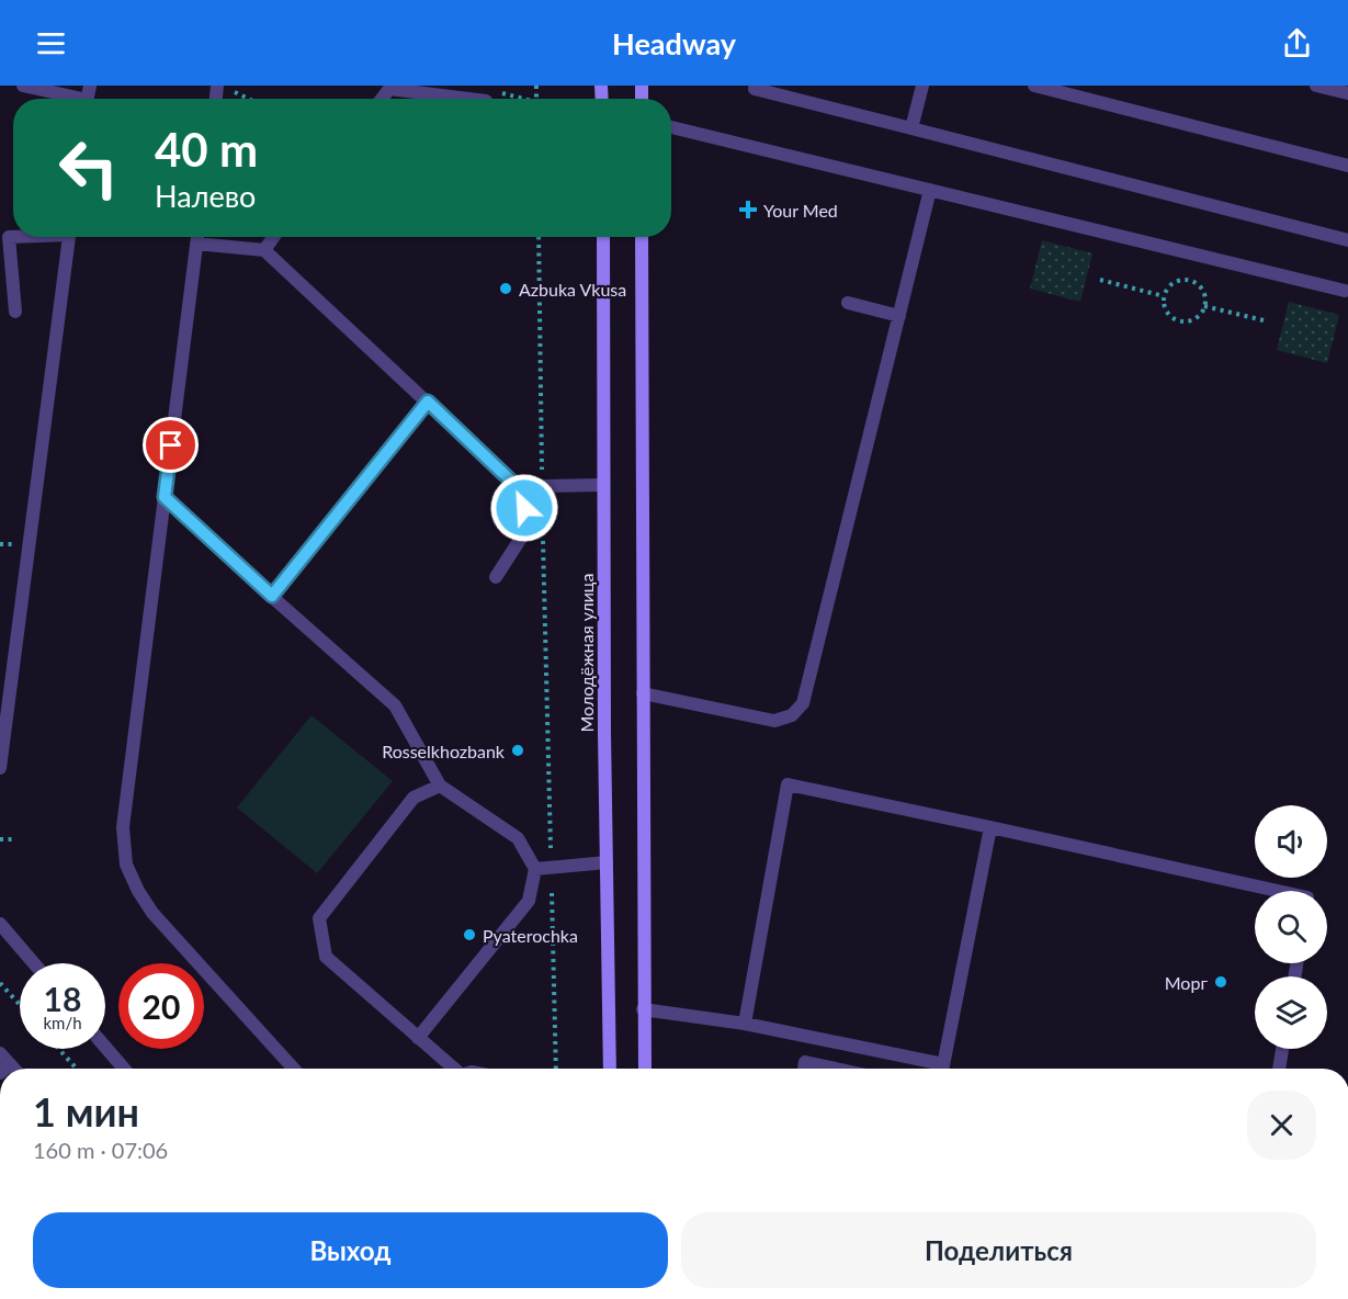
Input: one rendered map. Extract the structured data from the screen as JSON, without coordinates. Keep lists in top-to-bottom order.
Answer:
{
  "streets": {
    "main road": ["Молодёжная улица"]
  },
  "places": {
    "health": ["Your Med"],
    "other": [
      "Azbuka Vkusa",
      "Rosselkhozbank",
      "Pyaterochka",
      "Морг"
    ]
  },
  "page": {
    "header": "Headway",
    "turn": ["40 m", "Налево"],
    "speed": "18 km/h",
    "limit": "20",
    "heading": ["1 мин", "160 m · 07:06"],
    "buttons": ["Выход", "Поделиться"]
  }
}
